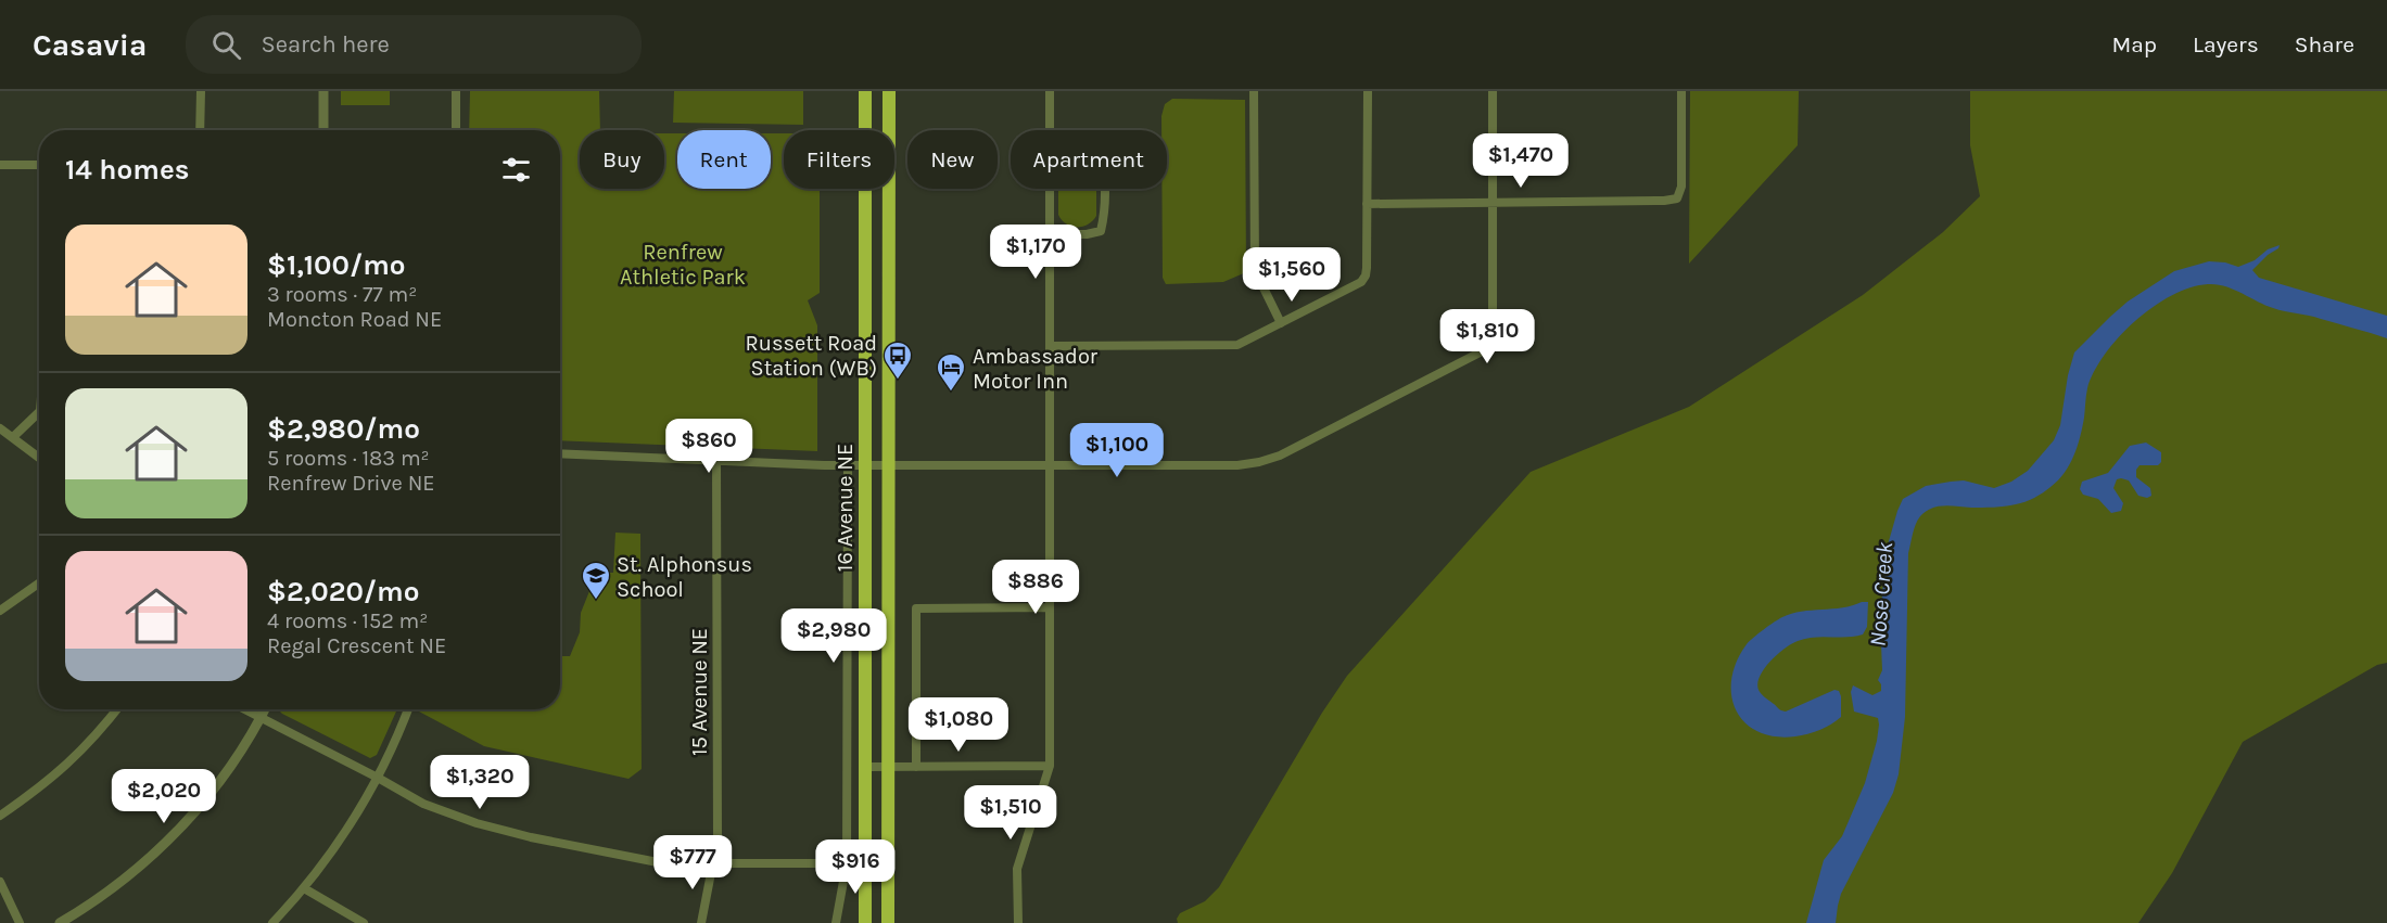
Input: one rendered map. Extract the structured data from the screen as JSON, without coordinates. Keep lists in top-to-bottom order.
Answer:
{
  "streets": {
    "highway": ["16 Avenue NE"],
    "street": ["15 Avenue NE"]
  },
  "water": ["Nose Creek"],
  "parks": ["Renfrew Athletic Park"],
  "places": {
    "bus stop": ["Russett Road Station (WB)"],
    "hotel": ["Ambassador Motor Inn"],
    "school or university": ["St. Alphonsus School"]
  },
  "page": {
    "header": "Casavia",
    "search": "Search here",
    "nav": ["Map", "Layers", "Share"],
    "chip": [
      "Buy",
      "Rent",
      "Filters",
      "New",
      "Apartment"
    ],
    "heading": "14 homes",
    "price": [
      "$1,470",
      "$1,170",
      "$1,560",
      "$1,810",
      "$860",
      "$1,100",
      "$886",
      "$2,980",
      "$1,080",
      "$1,320",
      "$2,020",
      "$1,510",
      "$777",
      "$916"
    ],
    "list": [
      {
        "name": "$1,100/mo",
        "note": "3 rooms · 77 m² · Moncton Road NE"
      },
      {
        "name": "$2,980/mo",
        "note": "5 rooms · 183 m² · Renfrew Drive NE"
      },
      {
        "name": "$2,020/mo",
        "note": "4 rooms · 152 m² · Regal Crescent NE"
      }
    ]
  }
}
